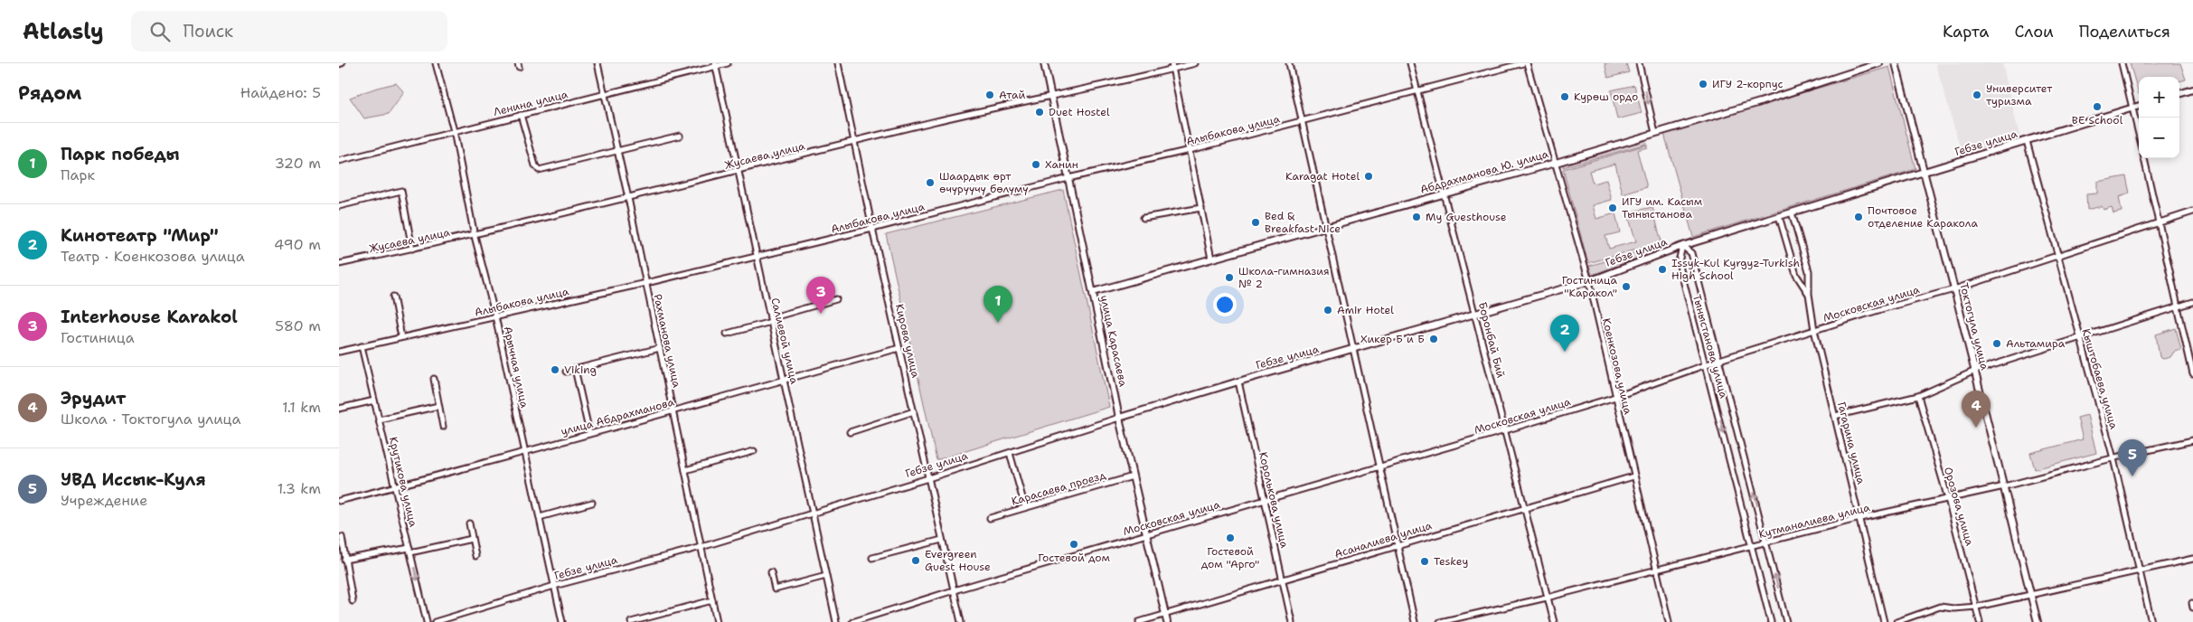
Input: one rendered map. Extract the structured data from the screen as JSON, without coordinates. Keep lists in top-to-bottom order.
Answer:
{
  "streets": {
    "main road": [
      "Гебзе улица",
      "Абдрахманова Ю. улица",
      "Токтогула улица",
      "улица Карасаева"
    ],
    "street": [
      "Ленина улица",
      "Алыбакова улица",
      "Жусаева улица",
      "Московская улица",
      "Боронбай Бий",
      "Рахманова улица",
      "Салиевой улица",
      "Кирова улица",
      "Тыныстанова улица",
      "Коенкозова улица",
      "Арычная улица",
      "Кыштобаева улица",
      "улица Абдрахманова",
      "Гагарина улица",
      "Крутикова улица",
      "Карасаева проезд",
      "Королькова улица",
      "Орозова улица",
      "Кутманалиева улица",
      "Асаналиева улица"
    ]
  },
  "crossings": [
    ["Ленина улица", "Рахманова улица"],
    ["Ленина улица", "Салиевой улица"],
    ["Ленина улица", "Арычная улица"],
    ["Алыбакова улица", "Боронбай Бий"],
    ["Алыбакова улица", "Рахманова улица"],
    ["Алыбакова улица", "Салиевой улица"],
    ["Алыбакова улица", "Кирова улица"],
    ["Алыбакова улица", "улица Карасаева"],
    ["Алыбакова улица", "Арычная улица"],
    ["Алыбакова улица", "Крутикова улица"],
    ["Гебзе улица", "Токтогула улица"],
    ["Гебзе улица", "Боронбай Бий"],
    ["Гебзе улица", "Рахманова улица"],
    ["Гебзе улица", "Салиевой улица"],
    ["Гебзе улица", "Кирова улица"],
    ["Гебзе улица", "улица Карасаева"],
    ["Гебзе улица", "Тыныстанова улица"],
    ["Гебзе улица", "Коенкозова улица"],
    ["Гебзе улица", "Арычная улица"],
    ["Гебзе улица", "Кыштобаева улица"],
    ["Гебзе улица", "Гагарина улица"],
    ["Гебзе улица", "Королькова улица"],
    ["Жусаева улица", "Рахманова улица"],
    ["Жусаева улица", "Салиевой улица"],
    ["Жусаева улица", "Кирова улица"],
    ["Жусаева улица", "улица Карасаева"],
    ["Жусаева улица", "Арычная улица"],
    ["Абдрахманова Ю. улица", "Боронбай Бий"],
    ["Абдрахманова Ю. улица", "улица Карасаева"],
    ["Абдрахманова Ю. улица", "Коенкозова улица"],
    ["Московская улица", "Токтогула улица"],
    ["Московская улица", "Боронбай Бий"],
    ["Московская улица", "Кирова улица"],
    ["Московская улица", "улица Карасаева"],
    ["Московская улица", "Тыныстанова улица"],
    ["Московская улица", "Коенкозова улица"],
    ["Московская улица", "Кыштобаева улица"],
    ["Московская улица", "Гагарина улица"],
    ["Московская улица", "Королькова улица"],
    ["Токтогула улица", "Кутманалиева улица"],
    ["Боронбай Бий", "Кутманалиева улица"],
    ["Боронбай Бий", "Асаналиева улица"],
    ["Рахманова улица", "улица Абдрахманова"],
    ["Салиевой улица", "улица Абдрахманова"],
    ["Кирова улица", "улица Абдрахманова"],
    ["улица Карасаева", "Карасаева проезд"],
    ["улица Карасаева", "Асаналиева улица"],
    ["Тыныстанова улица", "Кутманалиева улица"],
    ["Коенкозова улица", "Кутманалиева улица"],
    ["Коенкозова улица", "Асаналиева улица"],
    ["Арычная улица", "улица Абдрахманова"],
    ["Кыштобаева улица", "Кутманалиева улица"],
    ["улица Абдрахманова", "Крутикова улица"],
    ["Гагарина улица", "Кутманалиева улица"],
    ["Королькова улица", "Асаналиева улица"],
    ["Орозова улица", "Кутманалиева улица"]
  ],
  "places": [
    "ИГУ 2-корпус",
    "Атай",
    "Университет туризма",
    "Курөш ордо",
    "BE School",
    "Duet Hostel",
    "Ханин",
    "Karagat Hotel",
    "Шаардык өрт өчүрүүчү бөлүмү",
    "ИГУ им. Касым Тыныстанова",
    "My Guesthouse",
    "Почтовое отделение Каракола",
    "Bed & Breakfast Nice",
    "Issyk-Kul Kyrgyz-Turkish High School",
    "Школа-гимназия № 2",
    "Гостиница \"Каракол\"",
    "Amir Hotel",
    "Хикер Б и Б",
    "Альтамира",
    "Viking",
    "Гостевой дом \"Арго\"",
    "Гостевой дом",
    "Evergreen Guest House",
    "Teskey"
  ],
  "page": {
    "header": "Atlasly",
    "search": "Поиск",
    "nav": ["Карта", "Слои", "Поделиться"],
    "heading": ["Рядом", "Найдено: 5"],
    "map_buttons": ["+", "−"],
    "list": [
      {
        "mark": "1",
        "name": "Парк победы",
        "note": "Парк",
        "value": "320 m"
      },
      {
        "mark": "2",
        "name": "Кинотеатр \"Мир\"",
        "note": "Театр · Коенкозова улица",
        "value": "490 m"
      },
      {
        "mark": "3",
        "name": "Interhouse Karakol",
        "note": "Гостиница",
        "value": "580 m"
      },
      {
        "mark": "4",
        "name": "Эрудит",
        "note": "Школа · Токтогула улица",
        "value": "1.1 km"
      },
      {
        "mark": "5",
        "name": "УВД Иссык-Куля",
        "note": "Учреждение",
        "value": "1.3 km"
      }
    ],
    "pins": [
      "3",
      "1",
      "2",
      "4",
      "5"
    ]
  }
}
